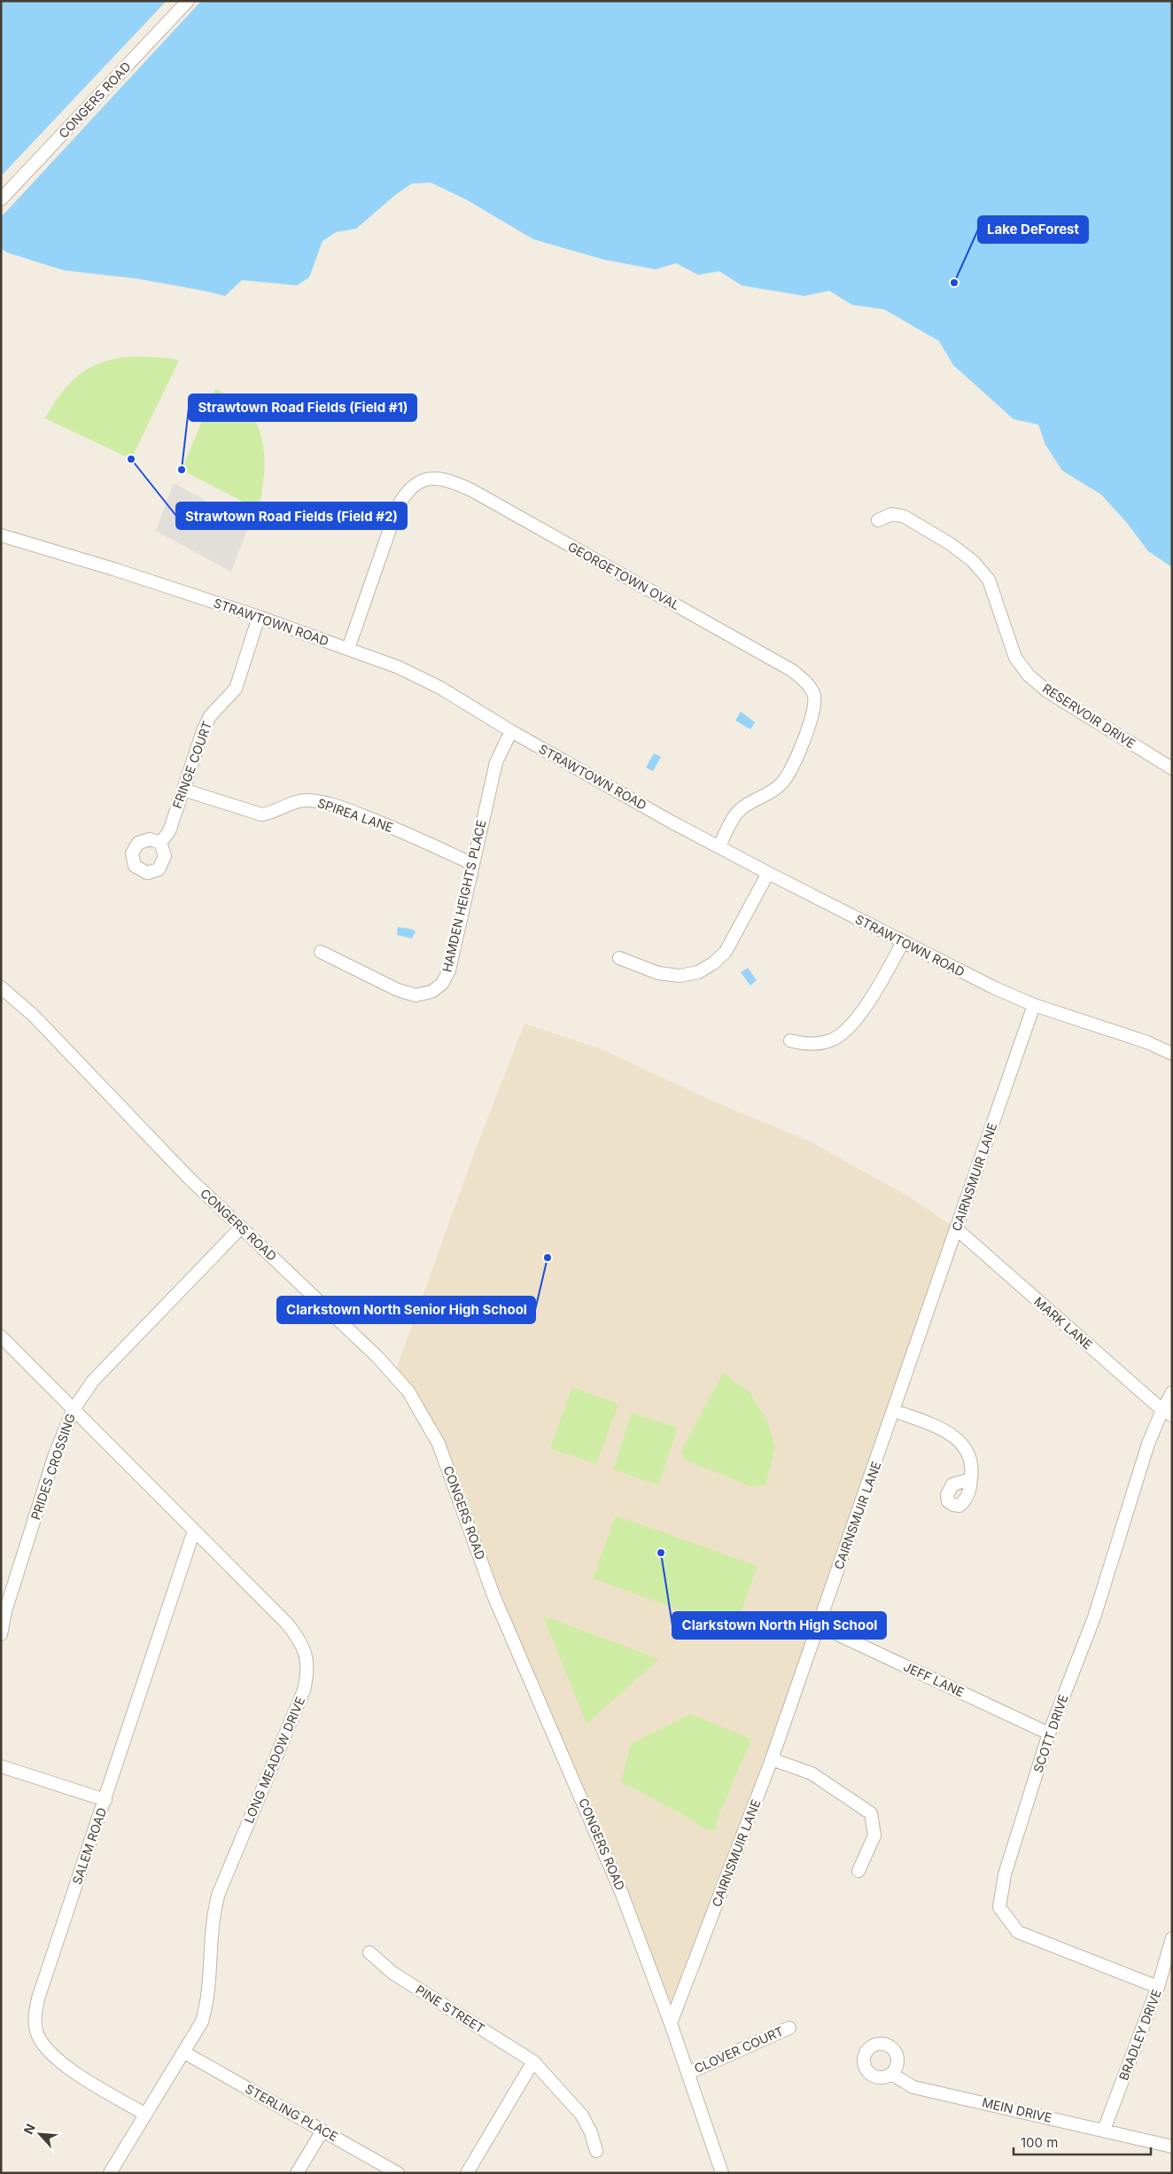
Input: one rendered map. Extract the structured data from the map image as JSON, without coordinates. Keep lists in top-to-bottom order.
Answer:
{
  "streets": {
    "street": [
      "CONGERS ROAD",
      "GEORGETOWN OVAL",
      "STRAWTOWN ROAD",
      "RESERVOIR DRIVE",
      "FRINGE COURT",
      "SPIREA LANE",
      "HAMDEN HEIGHTS PLACE",
      "CAIRNSMUIR LANE",
      "MARK LANE",
      "PRIDES CROSSING",
      "JEFF LANE",
      "SCOTT DRIVE",
      "LONG MEADOW DRIVE",
      "SALEM ROAD",
      "PINE STREET",
      "BRADLEY DRIVE",
      "CLOVER COURT",
      "MEIN DRIVE",
      "STERLING PLACE"
    ]
  },
  "crossings": [
    ["CONGERS ROAD", "CAIRNSMUIR LANE"],
    ["CONGERS ROAD", "PRIDES CROSSING"],
    ["CONGERS ROAD", "CLOVER COURT"],
    ["GEORGETOWN OVAL", "STRAWTOWN ROAD"],
    ["STRAWTOWN ROAD", "FRINGE COURT"],
    ["STRAWTOWN ROAD", "HAMDEN HEIGHTS PLACE"],
    ["STRAWTOWN ROAD", "CAIRNSMUIR LANE"],
    ["FRINGE COURT", "SPIREA LANE"],
    ["SPIREA LANE", "HAMDEN HEIGHTS PLACE"],
    ["CAIRNSMUIR LANE", "MARK LANE"],
    ["CAIRNSMUIR LANE", "JEFF LANE"],
    ["MARK LANE", "SCOTT DRIVE"],
    ["PRIDES CROSSING", "LONG MEADOW DRIVE"],
    ["JEFF LANE", "SCOTT DRIVE"],
    ["SCOTT DRIVE", "BRADLEY DRIVE"],
    ["LONG MEADOW DRIVE", "SALEM ROAD"],
    ["LONG MEADOW DRIVE", "STERLING PLACE"],
    ["BRADLEY DRIVE", "MEIN DRIVE"]
  ],
  "places": [
    "Lake DeForest",
    "Strawtown Road Fields (Field #2)",
    "Strawtown Road Fields (Field #1)",
    "Clarkstown North Senior High School",
    "Clarkstown North High School"
  ],
  "scale_bar": "100 m",
  "north": "top left"
}
